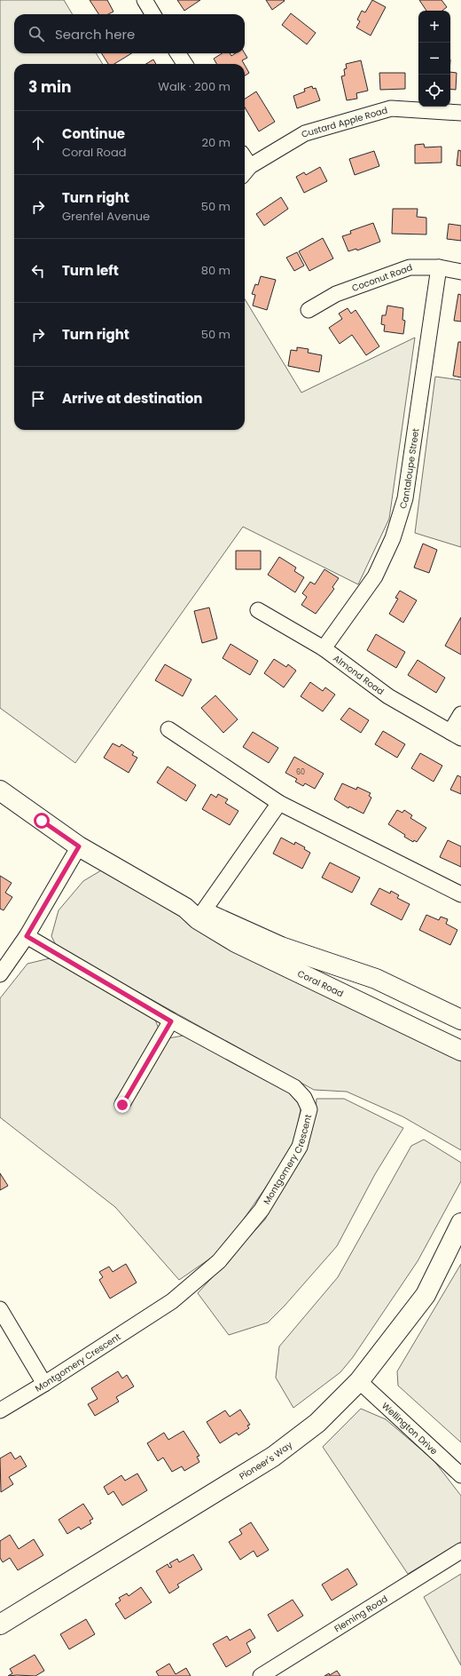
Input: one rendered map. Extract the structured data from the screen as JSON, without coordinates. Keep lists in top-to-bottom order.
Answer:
{
  "streets": {
    "main road": ["Coral Road", "Pioneer's Way"],
    "street": [
      "Custard Apple Road",
      "Coconut Road",
      "Cantaloupe Street",
      "Almond Road",
      "Montgomery Crescent",
      "Wellington Drive",
      "Fleming Road"
    ]
  },
  "crossings": [
    ["Coconut Road", "Cantaloupe Street"],
    ["Cantaloupe Street", "Almond Road"],
    ["Wellington Drive", "Pioneer's Way"]
  ],
  "house_numbers": ["60"],
  "page": {
    "map_buttons": ["+", "−"],
    "search": "Search here",
    "heading": ["3 min", "Walk · 200 m"],
    "list": [
      ["Continue", "Coral Road", "20 m"],
      ["Turn right", "Grenfel Avenue", "50 m"],
      ["Turn left", "80 m"],
      ["Turn right", "50 m"],
      "Arrive at destination"
    ]
  }
}
